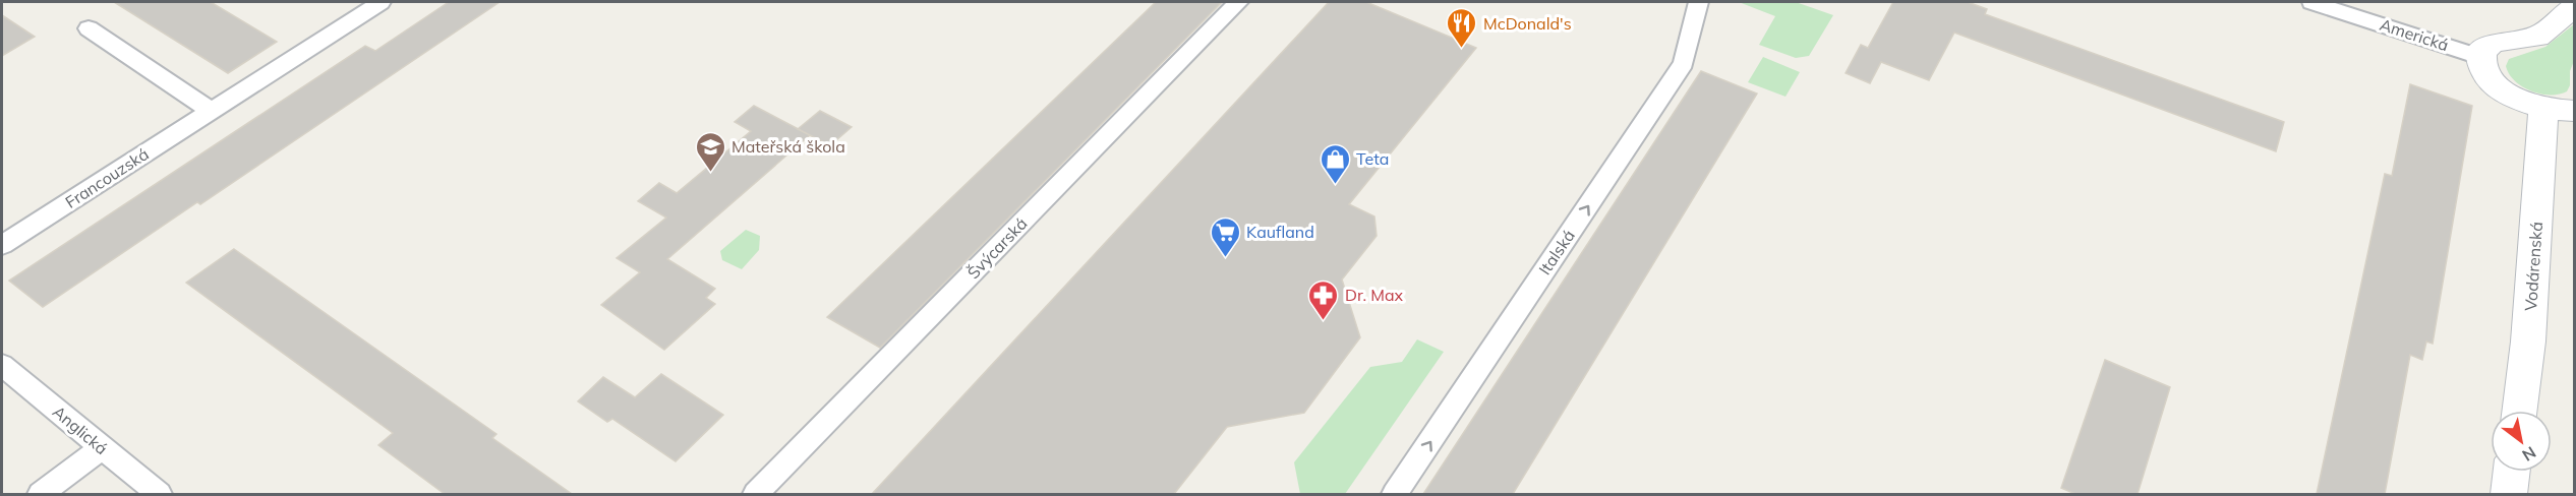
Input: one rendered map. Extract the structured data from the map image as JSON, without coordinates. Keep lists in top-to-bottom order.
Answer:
{
  "streets": {
    "street": [
      "Americká",
      "Francouzská",
      "Švýcarská",
      "Italská",
      "Vodárenská",
      "Anglická"
    ]
  },
  "one_way": ["Italská"],
  "places": {
    "restaurant": ["McDonald's"],
    "school or university": ["Mateřská škola"],
    "shop": ["Teta"],
    "supermarket": ["Kaufland"],
    "pharmacy": ["Dr. Max"]
  },
  "north": "bottom right"
}
